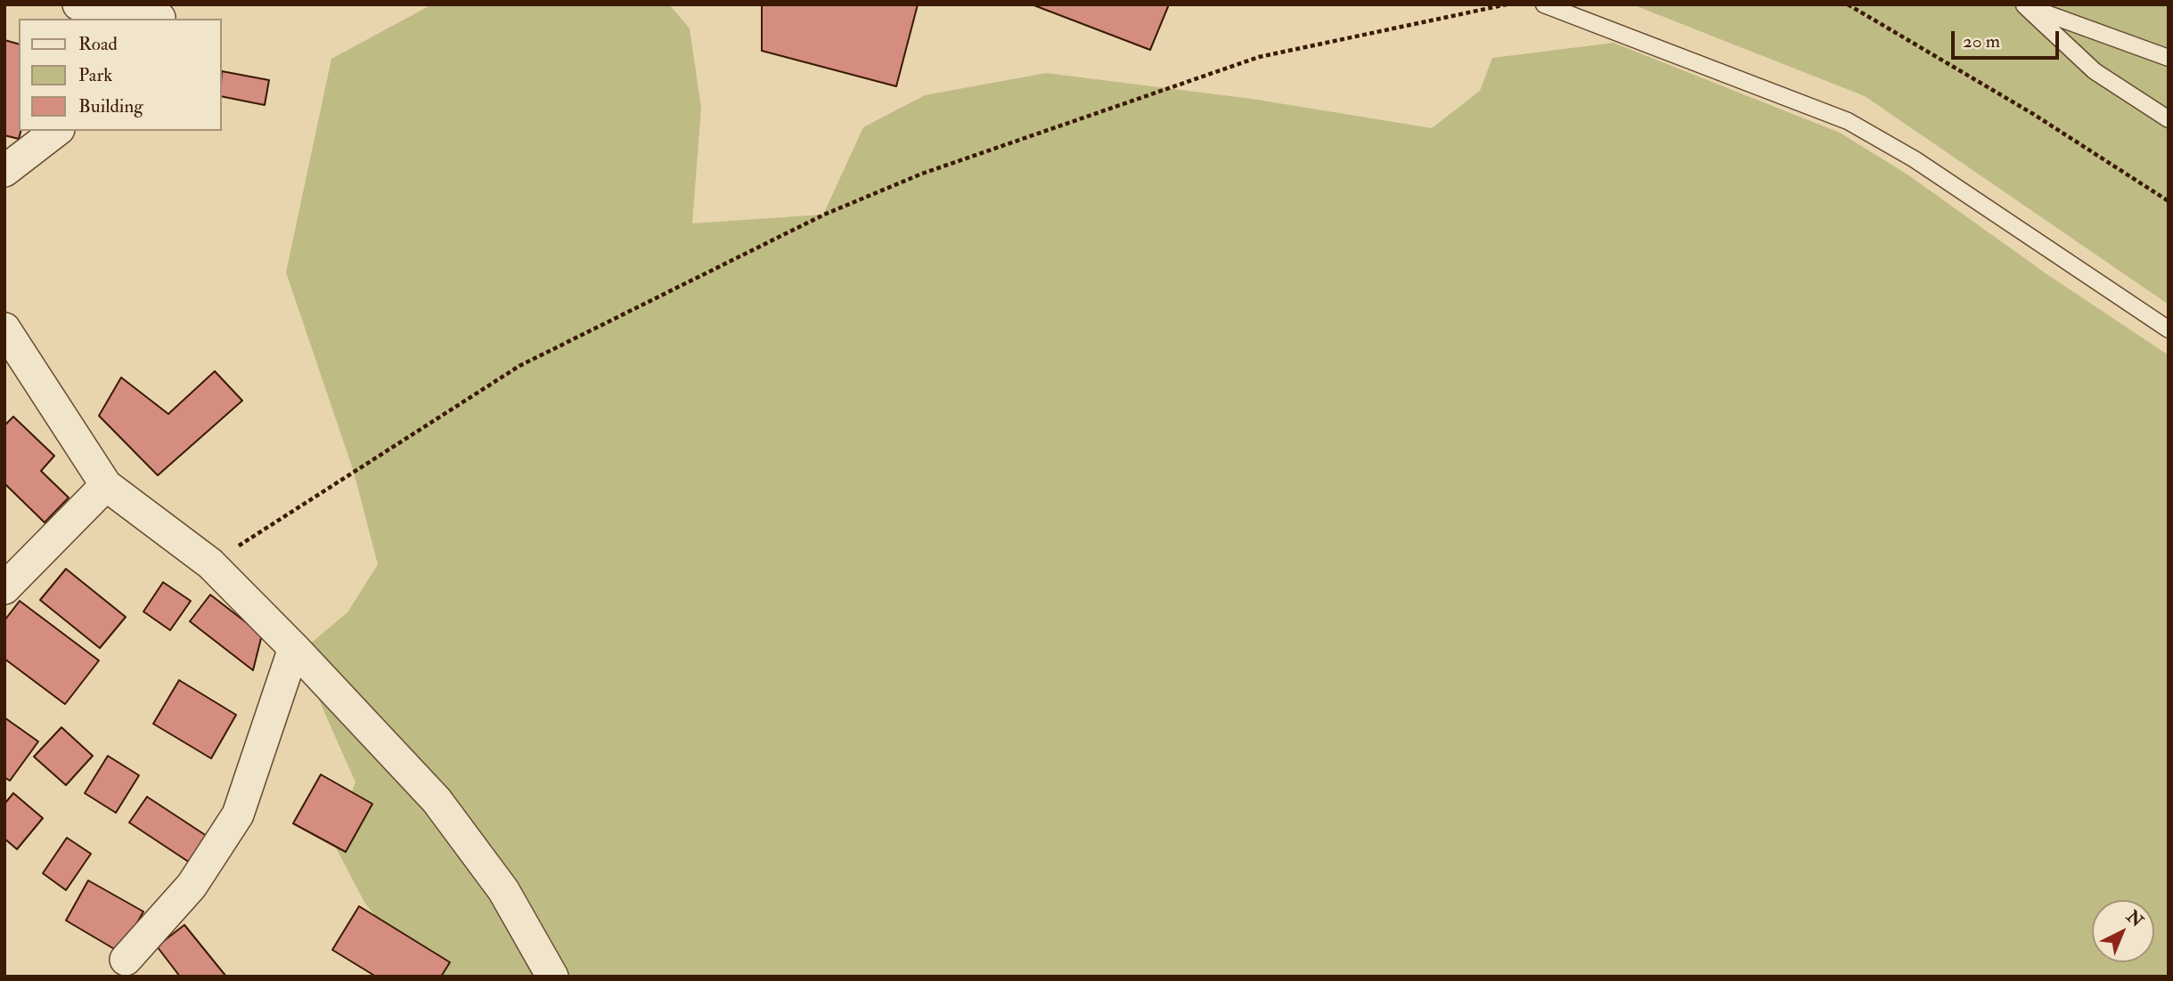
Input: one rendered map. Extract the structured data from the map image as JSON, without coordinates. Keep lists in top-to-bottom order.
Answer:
{
  "legend": ["Road", "Park", "Building"],
  "scale_bar": "20 m",
  "north": "top right"
}
